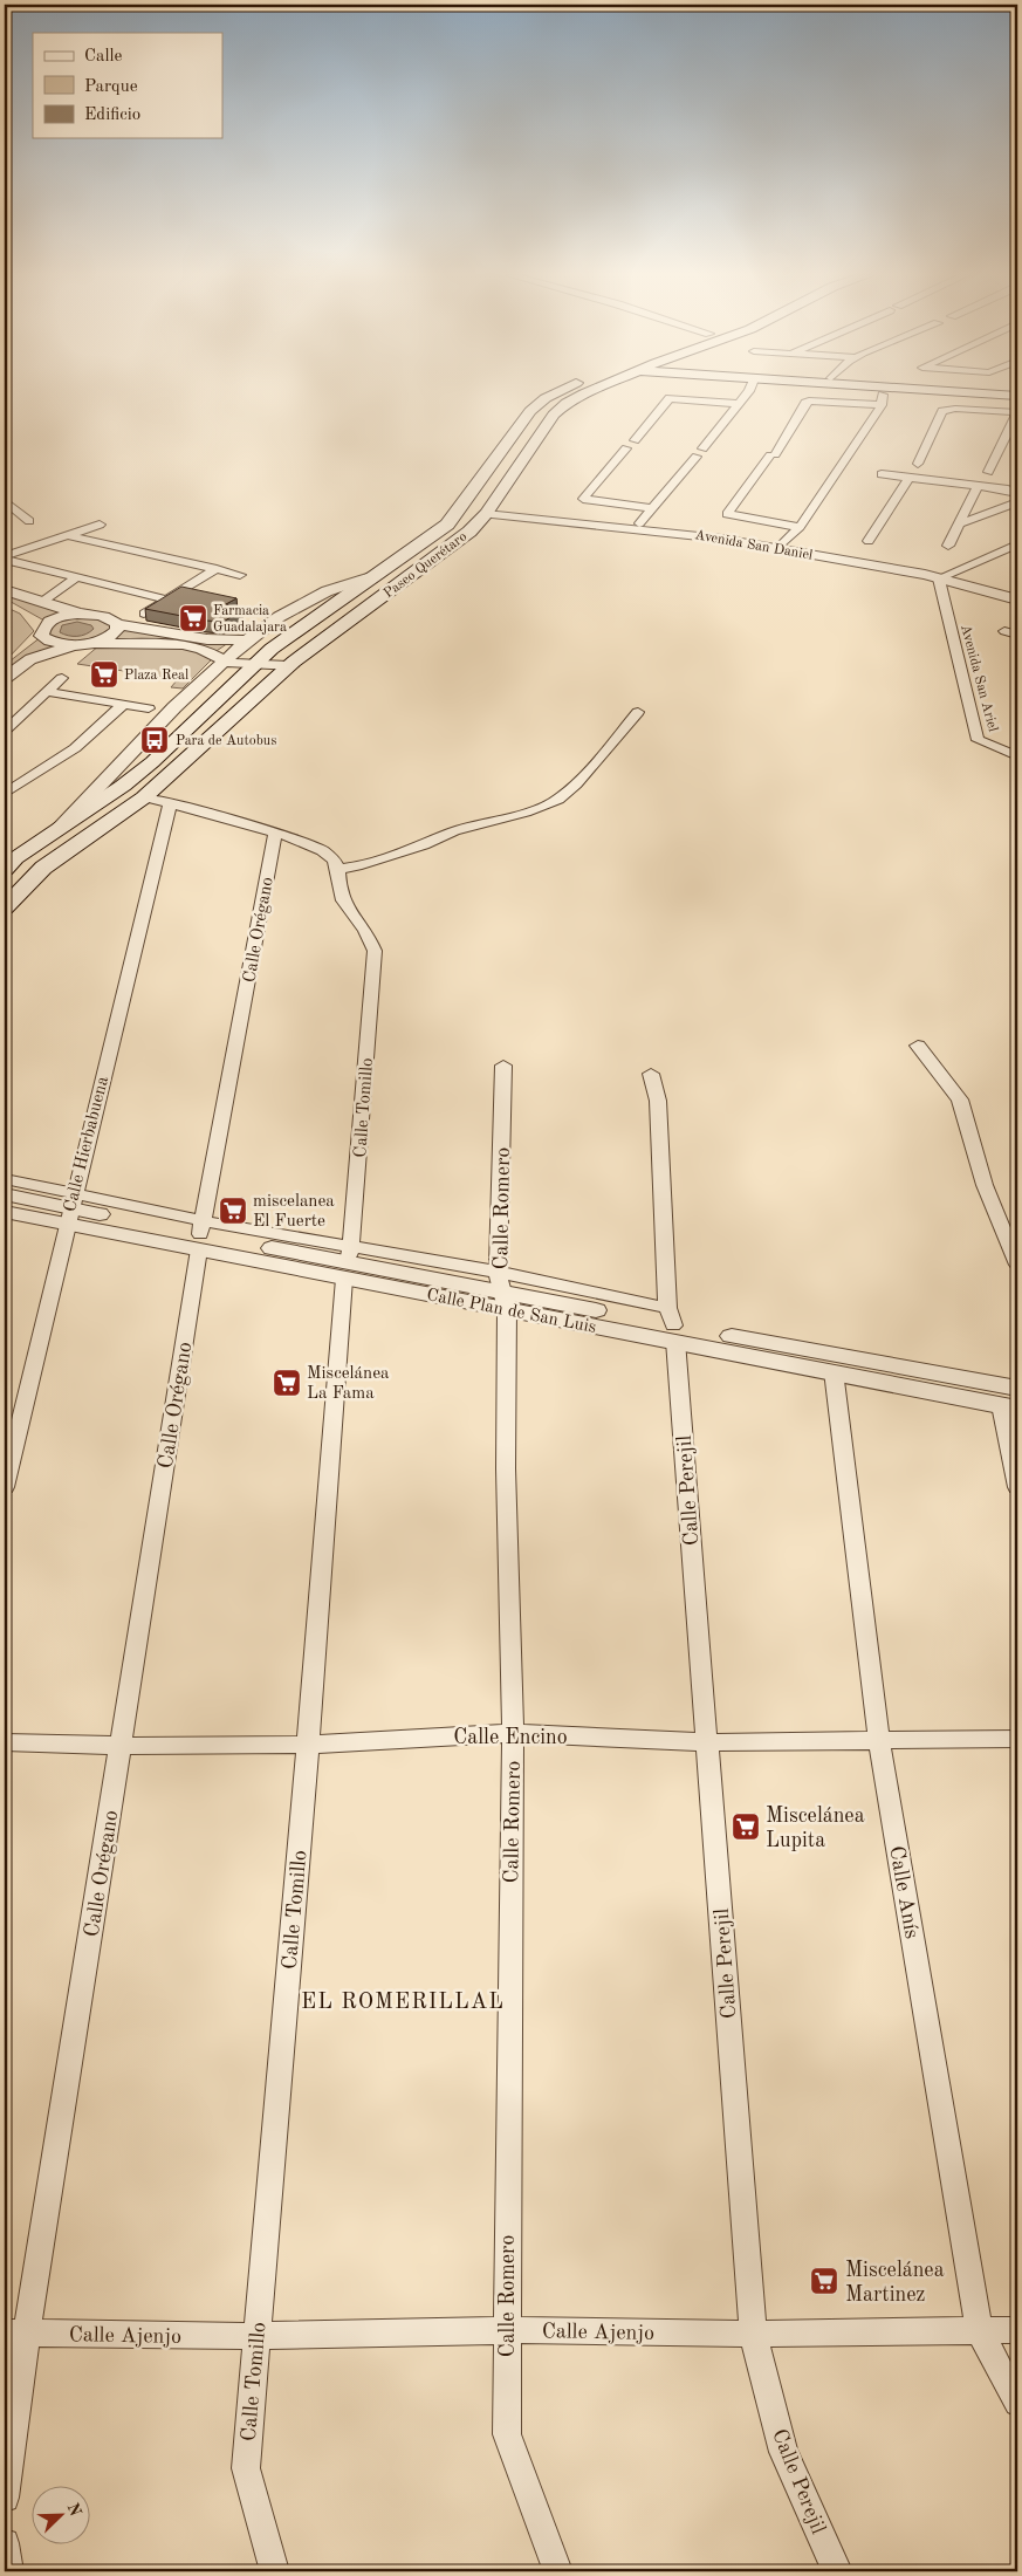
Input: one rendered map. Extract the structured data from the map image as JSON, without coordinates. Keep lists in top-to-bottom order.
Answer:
{
  "streets": {
    "main road": ["Paseo Querétaro"],
    "street": [
      "Avenida San Daniel",
      "Avenida San Ariel",
      "Calle Orégano",
      "Calle Tomillo",
      "Calle Hierbabuena",
      "Calle Romero",
      "Calle Plan de San Luis",
      "Calle Perejil",
      "Calle Encino",
      "Calle Anís",
      "Calle Ajenjo"
    ]
  },
  "crossings": [
    ["Avenida San Daniel", "Paseo Querétaro"],
    ["Avenida San Daniel", "Avenida San Ariel"],
    ["Calle Orégano", "Calle Plan de San Luis"],
    ["Calle Orégano", "Calle Encino"],
    ["Calle Orégano", "Calle Ajenjo"],
    ["Calle Tomillo", "Calle Plan de San Luis"],
    ["Calle Tomillo", "Calle Encino"],
    ["Calle Tomillo", "Calle Ajenjo"],
    ["Calle Hierbabuena", "Calle Plan de San Luis"],
    ["Calle Romero", "Calle Plan de San Luis"],
    ["Calle Romero", "Calle Encino"],
    ["Calle Romero", "Calle Ajenjo"],
    ["Calle Plan de San Luis", "Calle Perejil"],
    ["Calle Plan de San Luis", "Calle Anís"],
    ["Calle Perejil", "Calle Encino"],
    ["Calle Perejil", "Calle Ajenjo"],
    ["Calle Encino", "Calle Anís"],
    ["Calle Anís", "Calle Ajenjo"]
  ],
  "districts": ["EL ROMERILLAL"],
  "places": {
    "supermarket": [
      "Farmacia Guadalajara",
      "Plaza Real",
      "miscelanea El Fuerte",
      "Miscelánea La Fama",
      "Miscelánea Lupita",
      "Miscelánea Martinez"
    ],
    "bus stop": ["Para de Autobus"]
  },
  "legend": ["Calle", "Parque", "Edificio"],
  "north": "top right"
}
